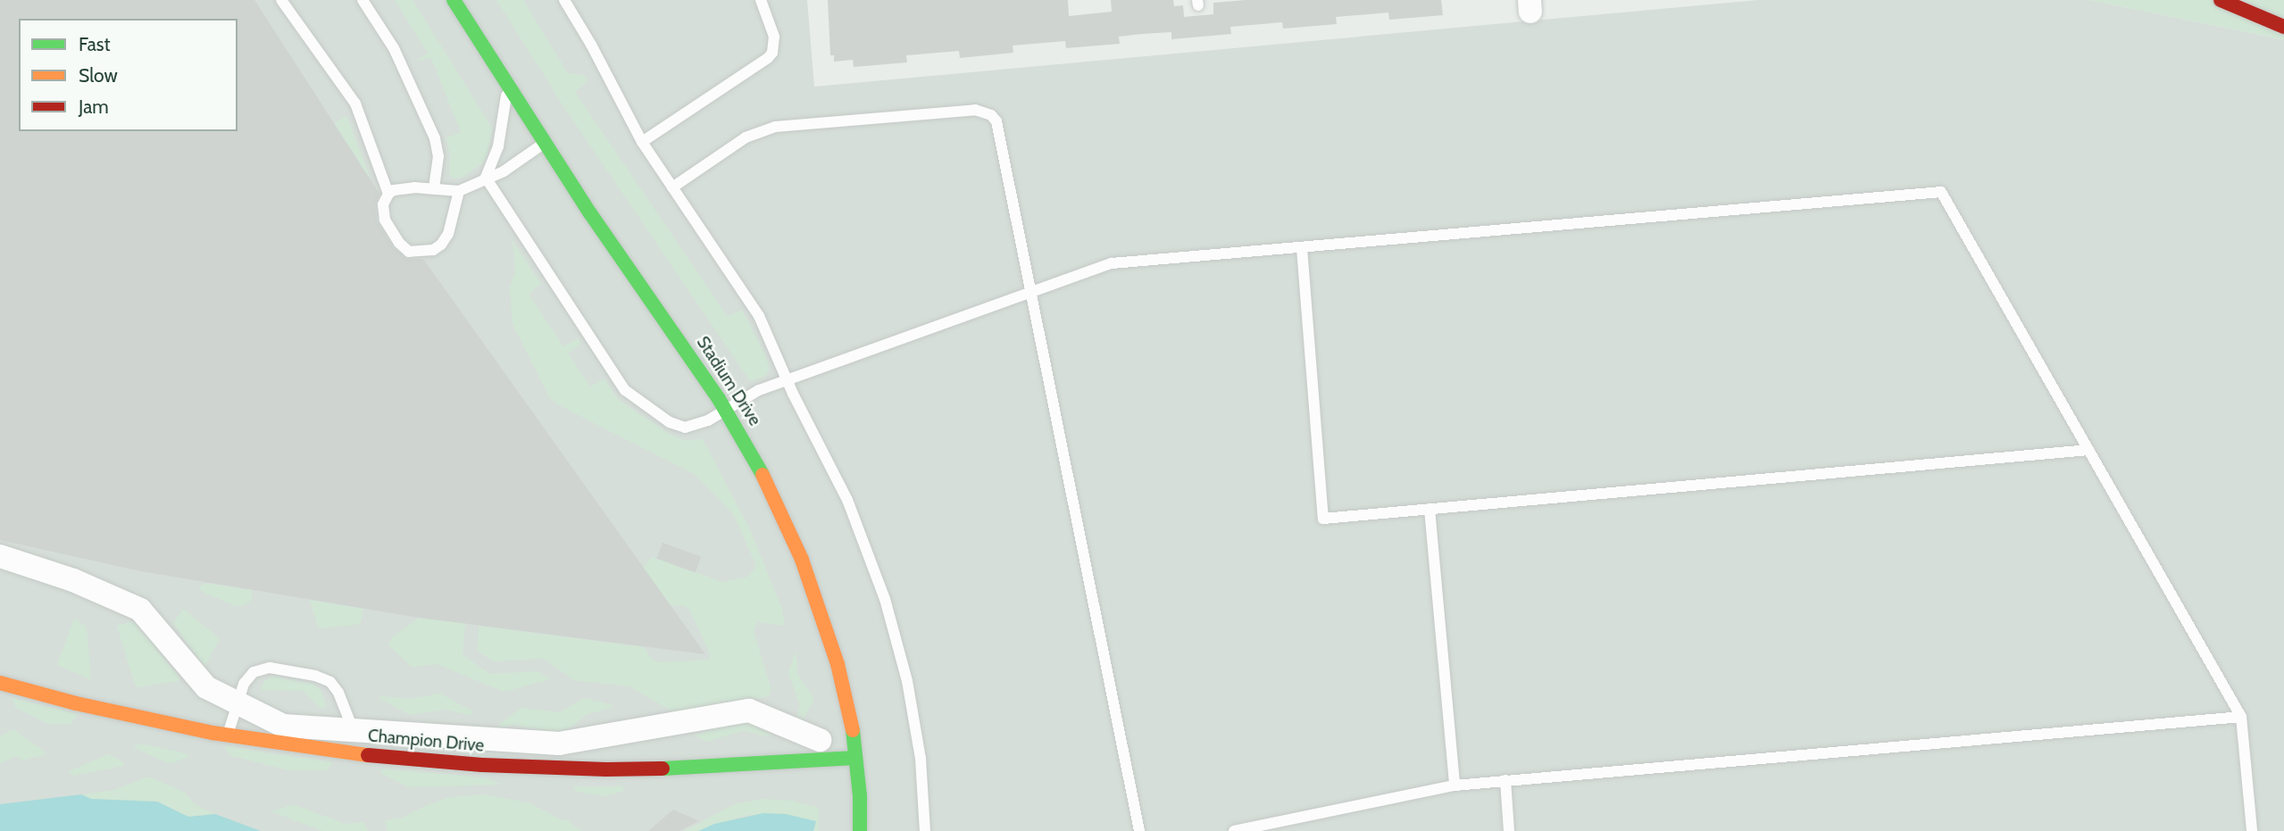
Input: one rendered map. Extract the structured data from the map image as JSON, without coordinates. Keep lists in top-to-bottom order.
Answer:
{
  "streets": {
    "street": ["Stadium Drive", "Champion Drive"]
  },
  "crossings": [
    ["Stadium Drive", "Champion Drive"]
  ],
  "legend": ["Fast", "Slow", "Jam"]
}
